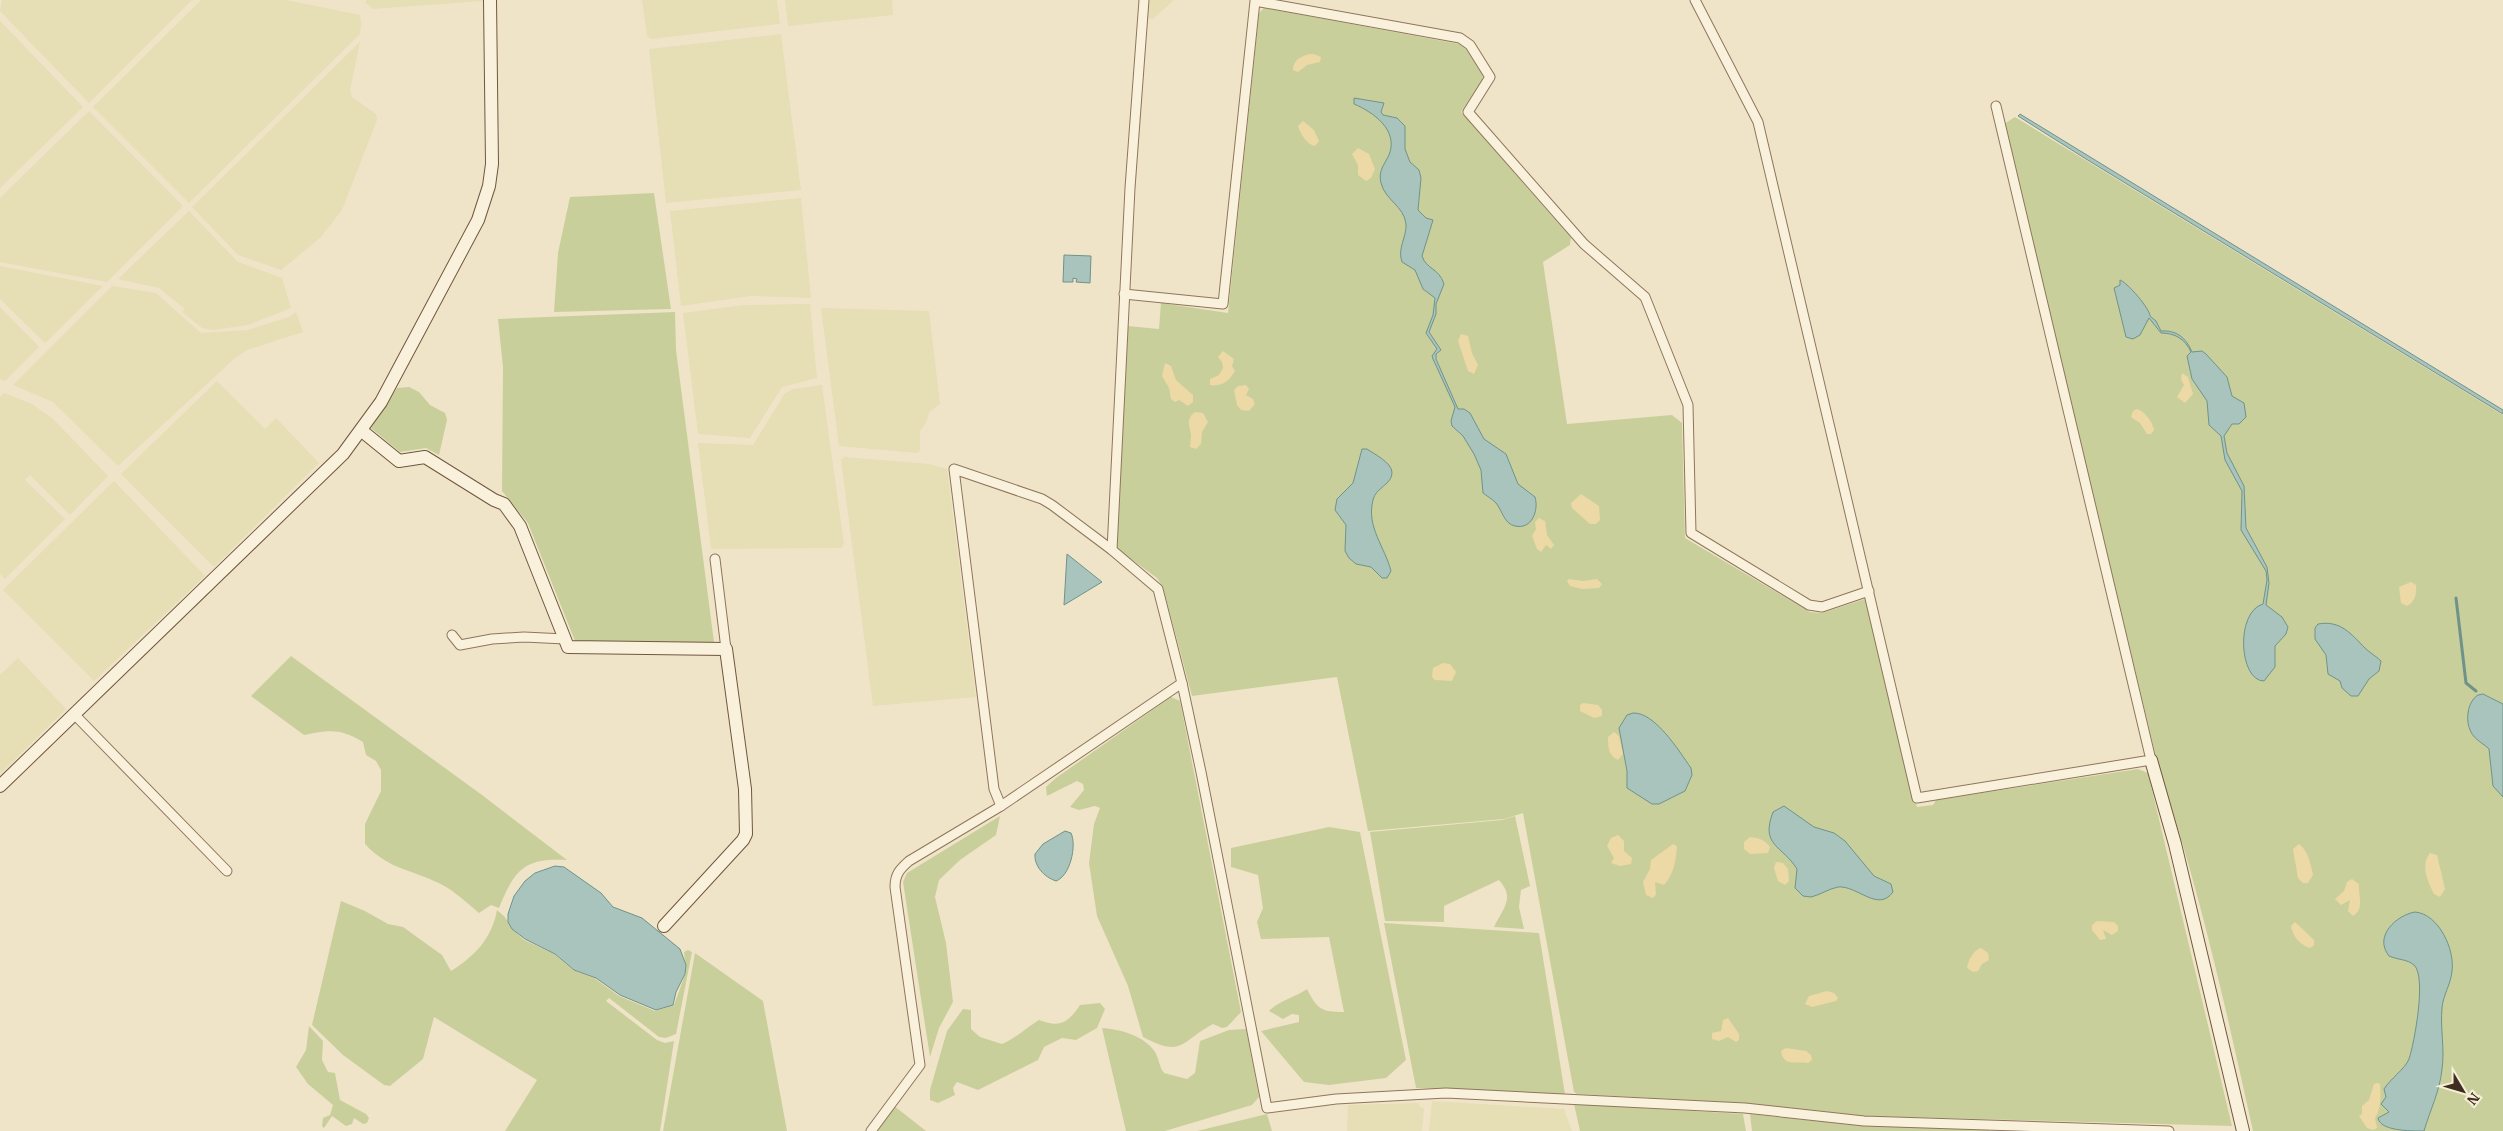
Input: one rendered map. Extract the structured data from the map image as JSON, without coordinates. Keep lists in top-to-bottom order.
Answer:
{
  "north": "bottom right"
}
